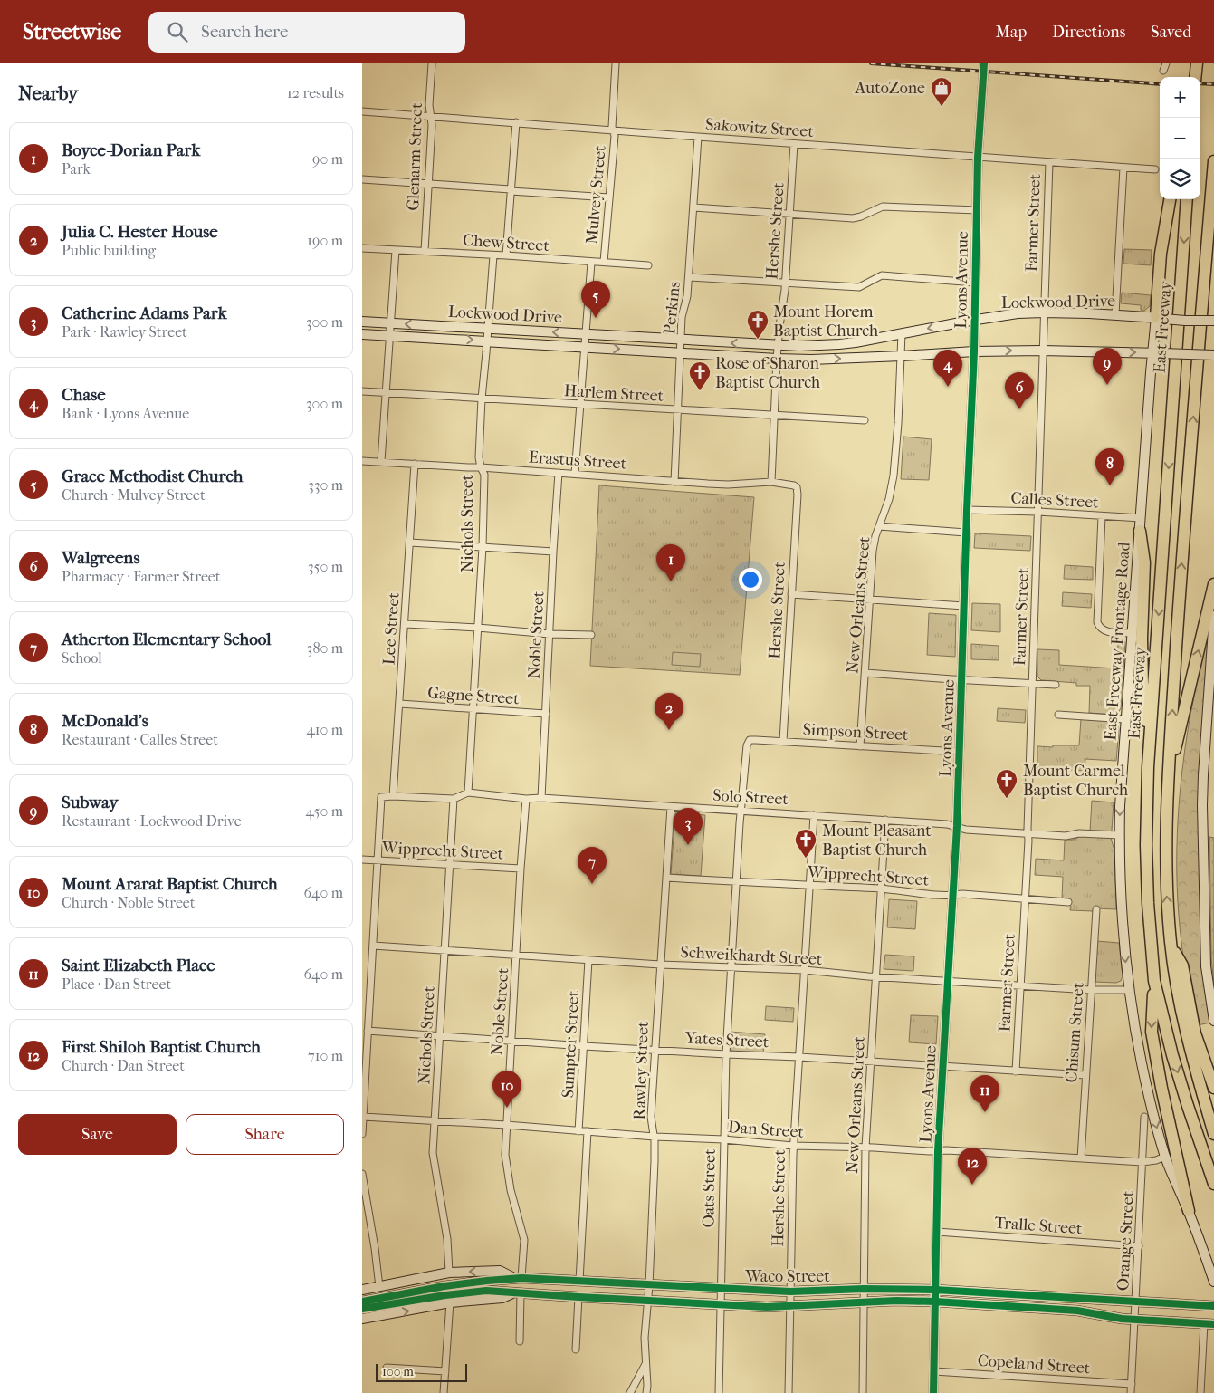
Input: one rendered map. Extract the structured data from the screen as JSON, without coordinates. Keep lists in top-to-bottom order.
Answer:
{
  "streets": {
    "highway": ["East Freeway"],
    "main road": ["Lockwood Drive", "East Freeway Frontage Road", "Waco Street"],
    "street": [
      "Sakowitz Street",
      "Glenarm Street",
      "Mulvey Street",
      "Farmer Street",
      "Hershe Street",
      "Chew Street",
      "Lyons Avenue",
      "Perkins",
      "Harlem Street",
      "Erastus Street",
      "Calles Street",
      "Nichols Street",
      "New Orleans Street",
      "Lee Street",
      "Noble Street",
      "Gagne Street",
      "Simpson Street",
      "Solo Street",
      "Wipprecht Street",
      "Schweikhardt Street",
      "Chisum Street",
      "Yates Street",
      "Sumpter Street",
      "Rawley Street",
      "Dan Street",
      "Oats Street",
      "Tralle Street",
      "Orange Street",
      "Copeland Street"
    ]
  },
  "crossings": [
    ["Sakowitz Street", "Glenarm Street"],
    ["Sakowitz Street", "Mulvey Street"],
    ["Sakowitz Street", "Farmer Street"],
    ["Sakowitz Street", "Hershe Street"],
    ["Sakowitz Street", "Lyons Avenue"],
    ["Sakowitz Street", "Perkins"],
    ["Glenarm Street", "Chew Street"],
    ["Mulvey Street", "Chew Street"],
    ["Mulvey Street", "Lockwood Drive"],
    ["Mulvey Street", "Harlem Street"],
    ["Mulvey Street", "Erastus Street"],
    ["Farmer Street", "Lockwood Drive"],
    ["Farmer Street", "Calles Street"],
    ["Farmer Street", "Solo Street"],
    ["Farmer Street", "Wipprecht Street"],
    ["Farmer Street", "Schweikhardt Street"],
    ["Farmer Street", "Yates Street"],
    ["Hershe Street", "Lockwood Drive"],
    ["Hershe Street", "Harlem Street"],
    ["Hershe Street", "Erastus Street"],
    ["Hershe Street", "Simpson Street"],
    ["Hershe Street", "Solo Street"],
    ["Hershe Street", "Wipprecht Street"],
    ["Hershe Street", "Schweikhardt Street"],
    ["Hershe Street", "Yates Street"],
    ["Hershe Street", "Dan Street"],
    ["Hershe Street", "Waco Street"],
    ["Chew Street", "Nichols Street"],
    ["Lyons Avenue", "Lockwood Drive"],
    ["Lyons Avenue", "Calles Street"],
    ["Lyons Avenue", "Simpson Street"],
    ["Lyons Avenue", "Solo Street"],
    ["Lyons Avenue", "Wipprecht Street"],
    ["Lyons Avenue", "Schweikhardt Street"],
    ["Lyons Avenue", "Yates Street"],
    ["Lyons Avenue", "Dan Street"],
    ["Lyons Avenue", "Tralle Street"],
    ["Lyons Avenue", "Waco Street"],
    ["Lyons Avenue", "Copeland Street"],
    ["Lockwood Drive", "Perkins"],
    ["Lockwood Drive", "Nichols Street"],
    ["Lockwood Drive", "New Orleans Street"],
    ["Lockwood Drive", "East Freeway Frontage Road"],
    ["Perkins", "Harlem Street"],
    ["Perkins", "Erastus Street"],
    ["Harlem Street", "Nichols Street"],
    ["Erastus Street", "Nichols Street"],
    ["Erastus Street", "Lee Street"],
    ["Erastus Street", "Noble Street"],
    ["Calles Street", "East Freeway Frontage Road"],
    ["Nichols Street", "Gagne Street"],
    ["Nichols Street", "Solo Street"],
    ["Nichols Street", "Wipprecht Street"],
    ["Nichols Street", "Schweikhardt Street"],
    ["Nichols Street", "Yates Street"],
    ["Nichols Street", "Dan Street"],
    ["New Orleans Street", "Simpson Street"],
    ["New Orleans Street", "Solo Street"],
    ["New Orleans Street", "Wipprecht Street"],
    ["New Orleans Street", "Schweikhardt Street"],
    ["New Orleans Street", "Yates Street"],
    ["New Orleans Street", "Dan Street"],
    ["New Orleans Street", "Waco Street"],
    ["Lee Street", "Gagne Street"],
    ["Lee Street", "Solo Street"],
    ["Noble Street", "Gagne Street"],
    ["Noble Street", "Solo Street"],
    ["Noble Street", "Wipprecht Street"],
    ["Noble Street", "Schweikhardt Street"],
    ["Noble Street", "Yates Street"],
    ["Noble Street", "Dan Street"],
    ["Noble Street", "Waco Street"],
    ["East Freeway Frontage Road", "Solo Street"],
    ["East Freeway Frontage Road", "Schweikhardt Street"],
    ["East Freeway Frontage Road", "Dan Street"],
    ["Simpson Street", "Oats Street"],
    ["Solo Street", "Wipprecht Street"],
    ["Solo Street", "Rawley Street"],
    ["Solo Street", "Oats Street"],
    ["Wipprecht Street", "Rawley Street"],
    ["Wipprecht Street", "Oats Street"],
    ["Schweikhardt Street", "Chisum Street"],
    ["Schweikhardt Street", "Sumpter Street"],
    ["Schweikhardt Street", "Rawley Street"],
    ["Schweikhardt Street", "Oats Street"],
    ["Chisum Street", "Yates Street"],
    ["Chisum Street", "Dan Street"],
    ["Yates Street", "Sumpter Street"],
    ["Yates Street", "Rawley Street"],
    ["Yates Street", "Oats Street"],
    ["Sumpter Street", "Dan Street"],
    ["Rawley Street", "Dan Street"],
    ["Rawley Street", "Waco Street"],
    ["Dan Street", "Oats Street"],
    ["Dan Street", "Orange Street"],
    ["Oats Street", "Waco Street"],
    ["Tralle Street", "Orange Street"],
    ["Orange Street", "Waco Street"],
    ["Orange Street", "Copeland Street"]
  ],
  "places": {
    "shop": ["AutoZone"],
    "church": [
      "Mount Horem Baptist Church",
      "Rose of Sharon Baptist Church",
      "Mount Carmel Baptist Church",
      "Mount Pleasant Baptist Church"
    ]
  },
  "scale_bar": "100 m",
  "page": {
    "header": "Streetwise",
    "search": "Search here",
    "nav": ["Map", "Directions", "Saved"],
    "heading": ["Nearby", "12 results"],
    "map_buttons": ["+", "−"],
    "list": [
      {
        "mark": "1",
        "name": "Boyce-Dorian Park",
        "note": "Park",
        "value": "90 m"
      },
      {
        "mark": "2",
        "name": "Julia C. Hester House",
        "note": "Public building",
        "value": "190 m"
      },
      {
        "mark": "3",
        "name": "Catherine Adams Park",
        "note": "Park · Rawley Street",
        "value": "300 m"
      },
      {
        "mark": "4",
        "name": "Chase",
        "note": "Bank · Lyons Avenue",
        "value": "300 m"
      },
      {
        "mark": "5",
        "name": "Grace Methodist Church",
        "note": "Church · Mulvey Street",
        "value": "330 m"
      },
      {
        "mark": "6",
        "name": "Walgreens",
        "note": "Pharmacy · Farmer Street",
        "value": "350 m"
      },
      {
        "mark": "7",
        "name": "Atherton Elementary School",
        "note": "School",
        "value": "380 m"
      },
      {
        "mark": "8",
        "name": "McDonald's",
        "note": "Restaurant · Calles Street",
        "value": "410 m"
      },
      {
        "mark": "9",
        "name": "Subway",
        "note": "Restaurant · Lockwood Drive",
        "value": "450 m"
      },
      {
        "mark": "10",
        "name": "Mount Ararat Baptist Church",
        "note": "Church · Noble Street",
        "value": "640 m"
      },
      {
        "mark": "11",
        "name": "Saint Elizabeth Place",
        "note": "Place · Dan Street",
        "value": "640 m"
      },
      {
        "mark": "12",
        "name": "First Shiloh Baptist Church",
        "note": "Church · Dan Street",
        "value": "710 m"
      }
    ],
    "pins": [
      "5",
      "9",
      "4",
      "6",
      "8",
      "1",
      "2",
      "3",
      "7",
      "10",
      "11",
      "12"
    ],
    "buttons": ["Save", "Share"],
    "scale": "100 m"
  }
}
